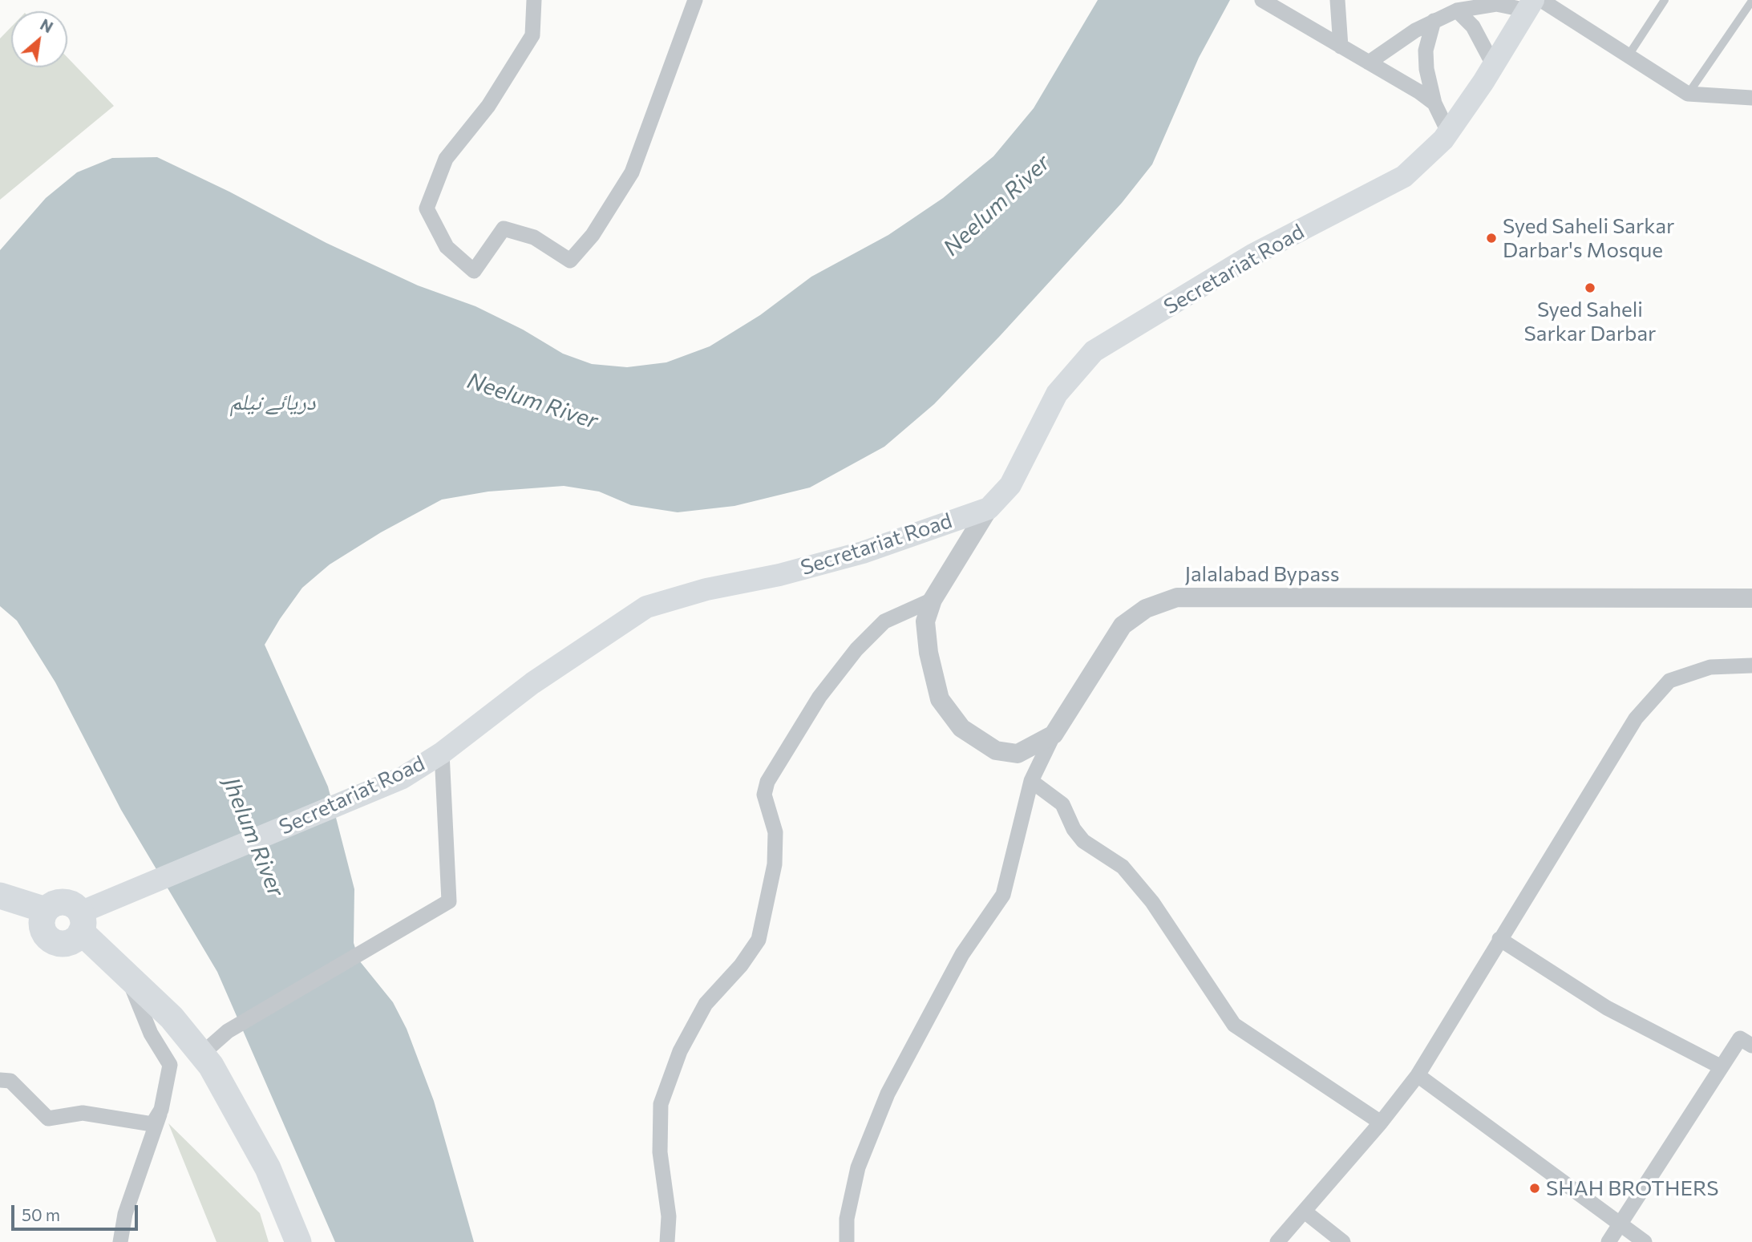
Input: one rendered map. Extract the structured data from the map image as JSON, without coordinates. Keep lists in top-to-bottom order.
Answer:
{
  "streets": {
    "main road": ["Secretariat Road"],
    "street": ["Jalalabad Bypass"]
  },
  "crossings": [
    ["Secretariat Road", "Jalalabad Bypass"]
  ],
  "water": ["Neelum River", "دریائے نیلم", "Jhelum River"],
  "places": ["Syed Saheli Sarkar Darbar's Mosque", "Syed Saheli Sarkar Darbar", "SHAH BROTHERS"],
  "scale_bar": "50 m",
  "north": "top right"
}
